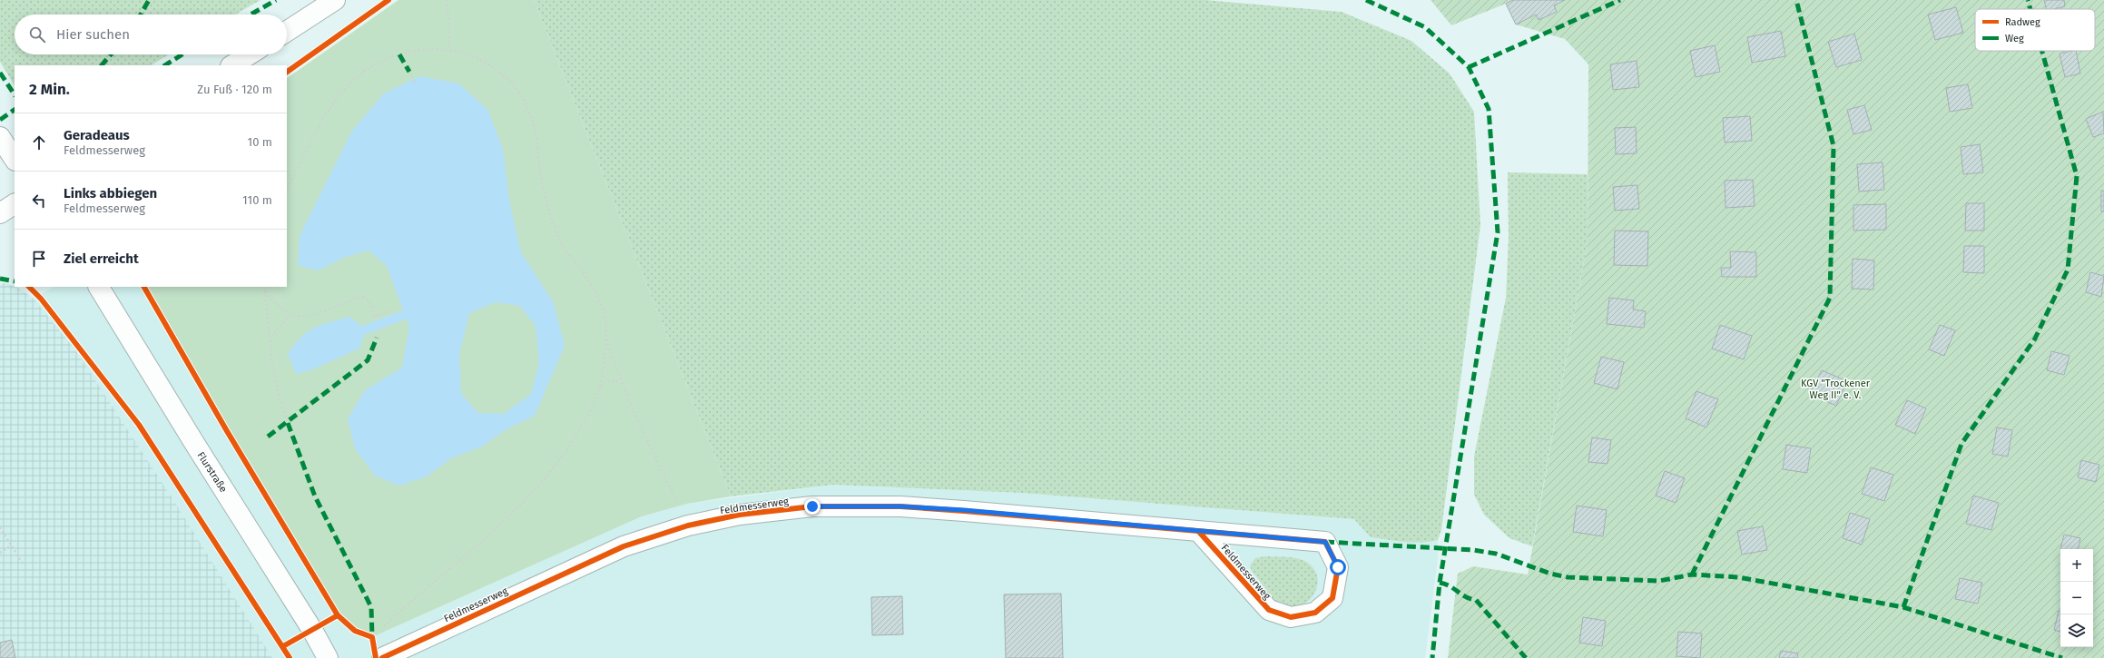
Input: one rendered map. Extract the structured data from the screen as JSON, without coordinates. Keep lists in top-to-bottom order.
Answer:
{
  "streets": {
    "street": ["Flurstraße", "Feldmesserweg"]
  },
  "parks": ["KGV \"Trockener Weg II\" e. V."],
  "legend": ["Radweg", "Weg"],
  "page": {
    "search": "Hier suchen",
    "heading": ["2 Min.", "Zu Fuß · 120 m"],
    "list": [
      ["Geradeaus", "Feldmesserweg", "10 m"],
      ["Links abbiegen", "Feldmesserweg", "110 m"],
      "Ziel erreicht"
    ],
    "map_buttons": ["+", "−"]
  }
}
